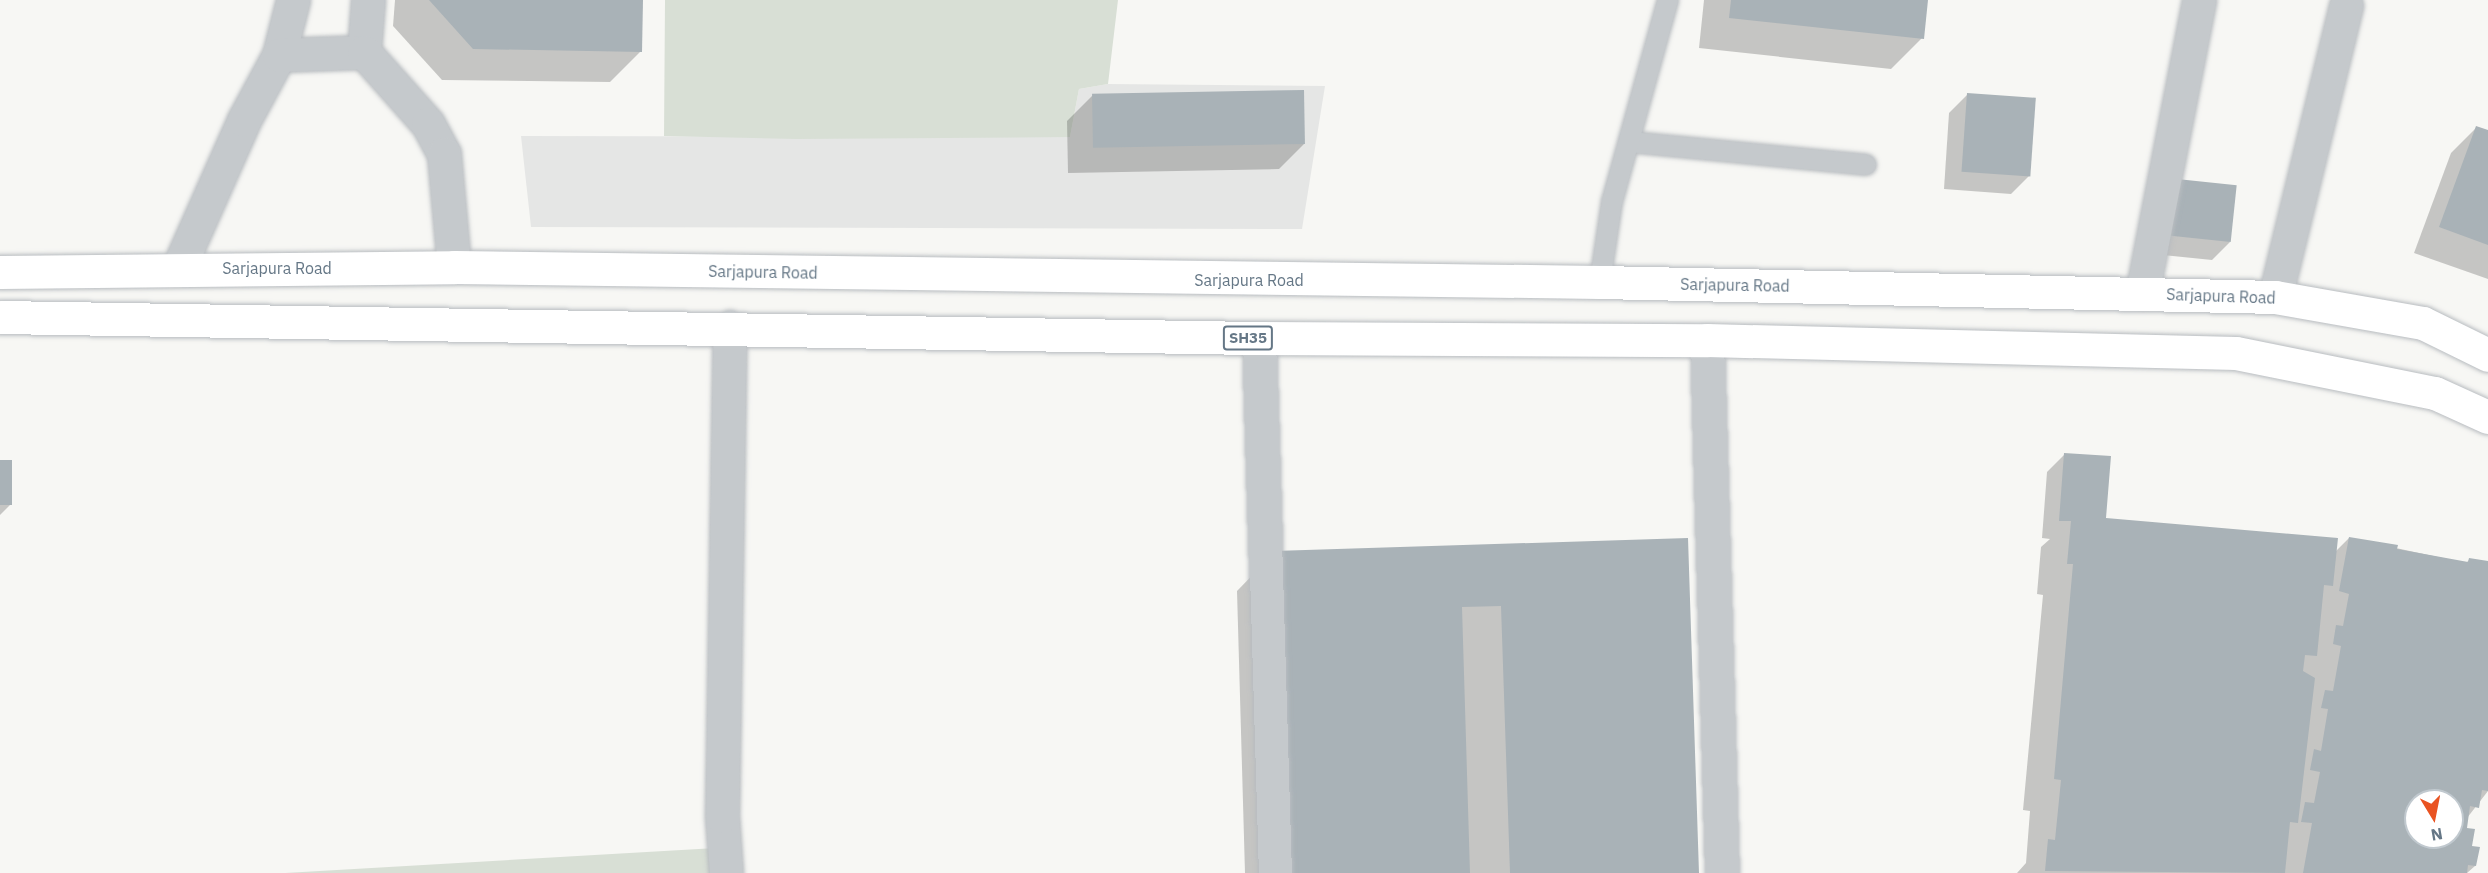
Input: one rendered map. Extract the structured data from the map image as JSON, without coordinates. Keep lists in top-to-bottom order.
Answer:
{
  "streets": {
    "main road": ["Sarjapura Road", "SH35"]
  },
  "north": "bottom"
}
